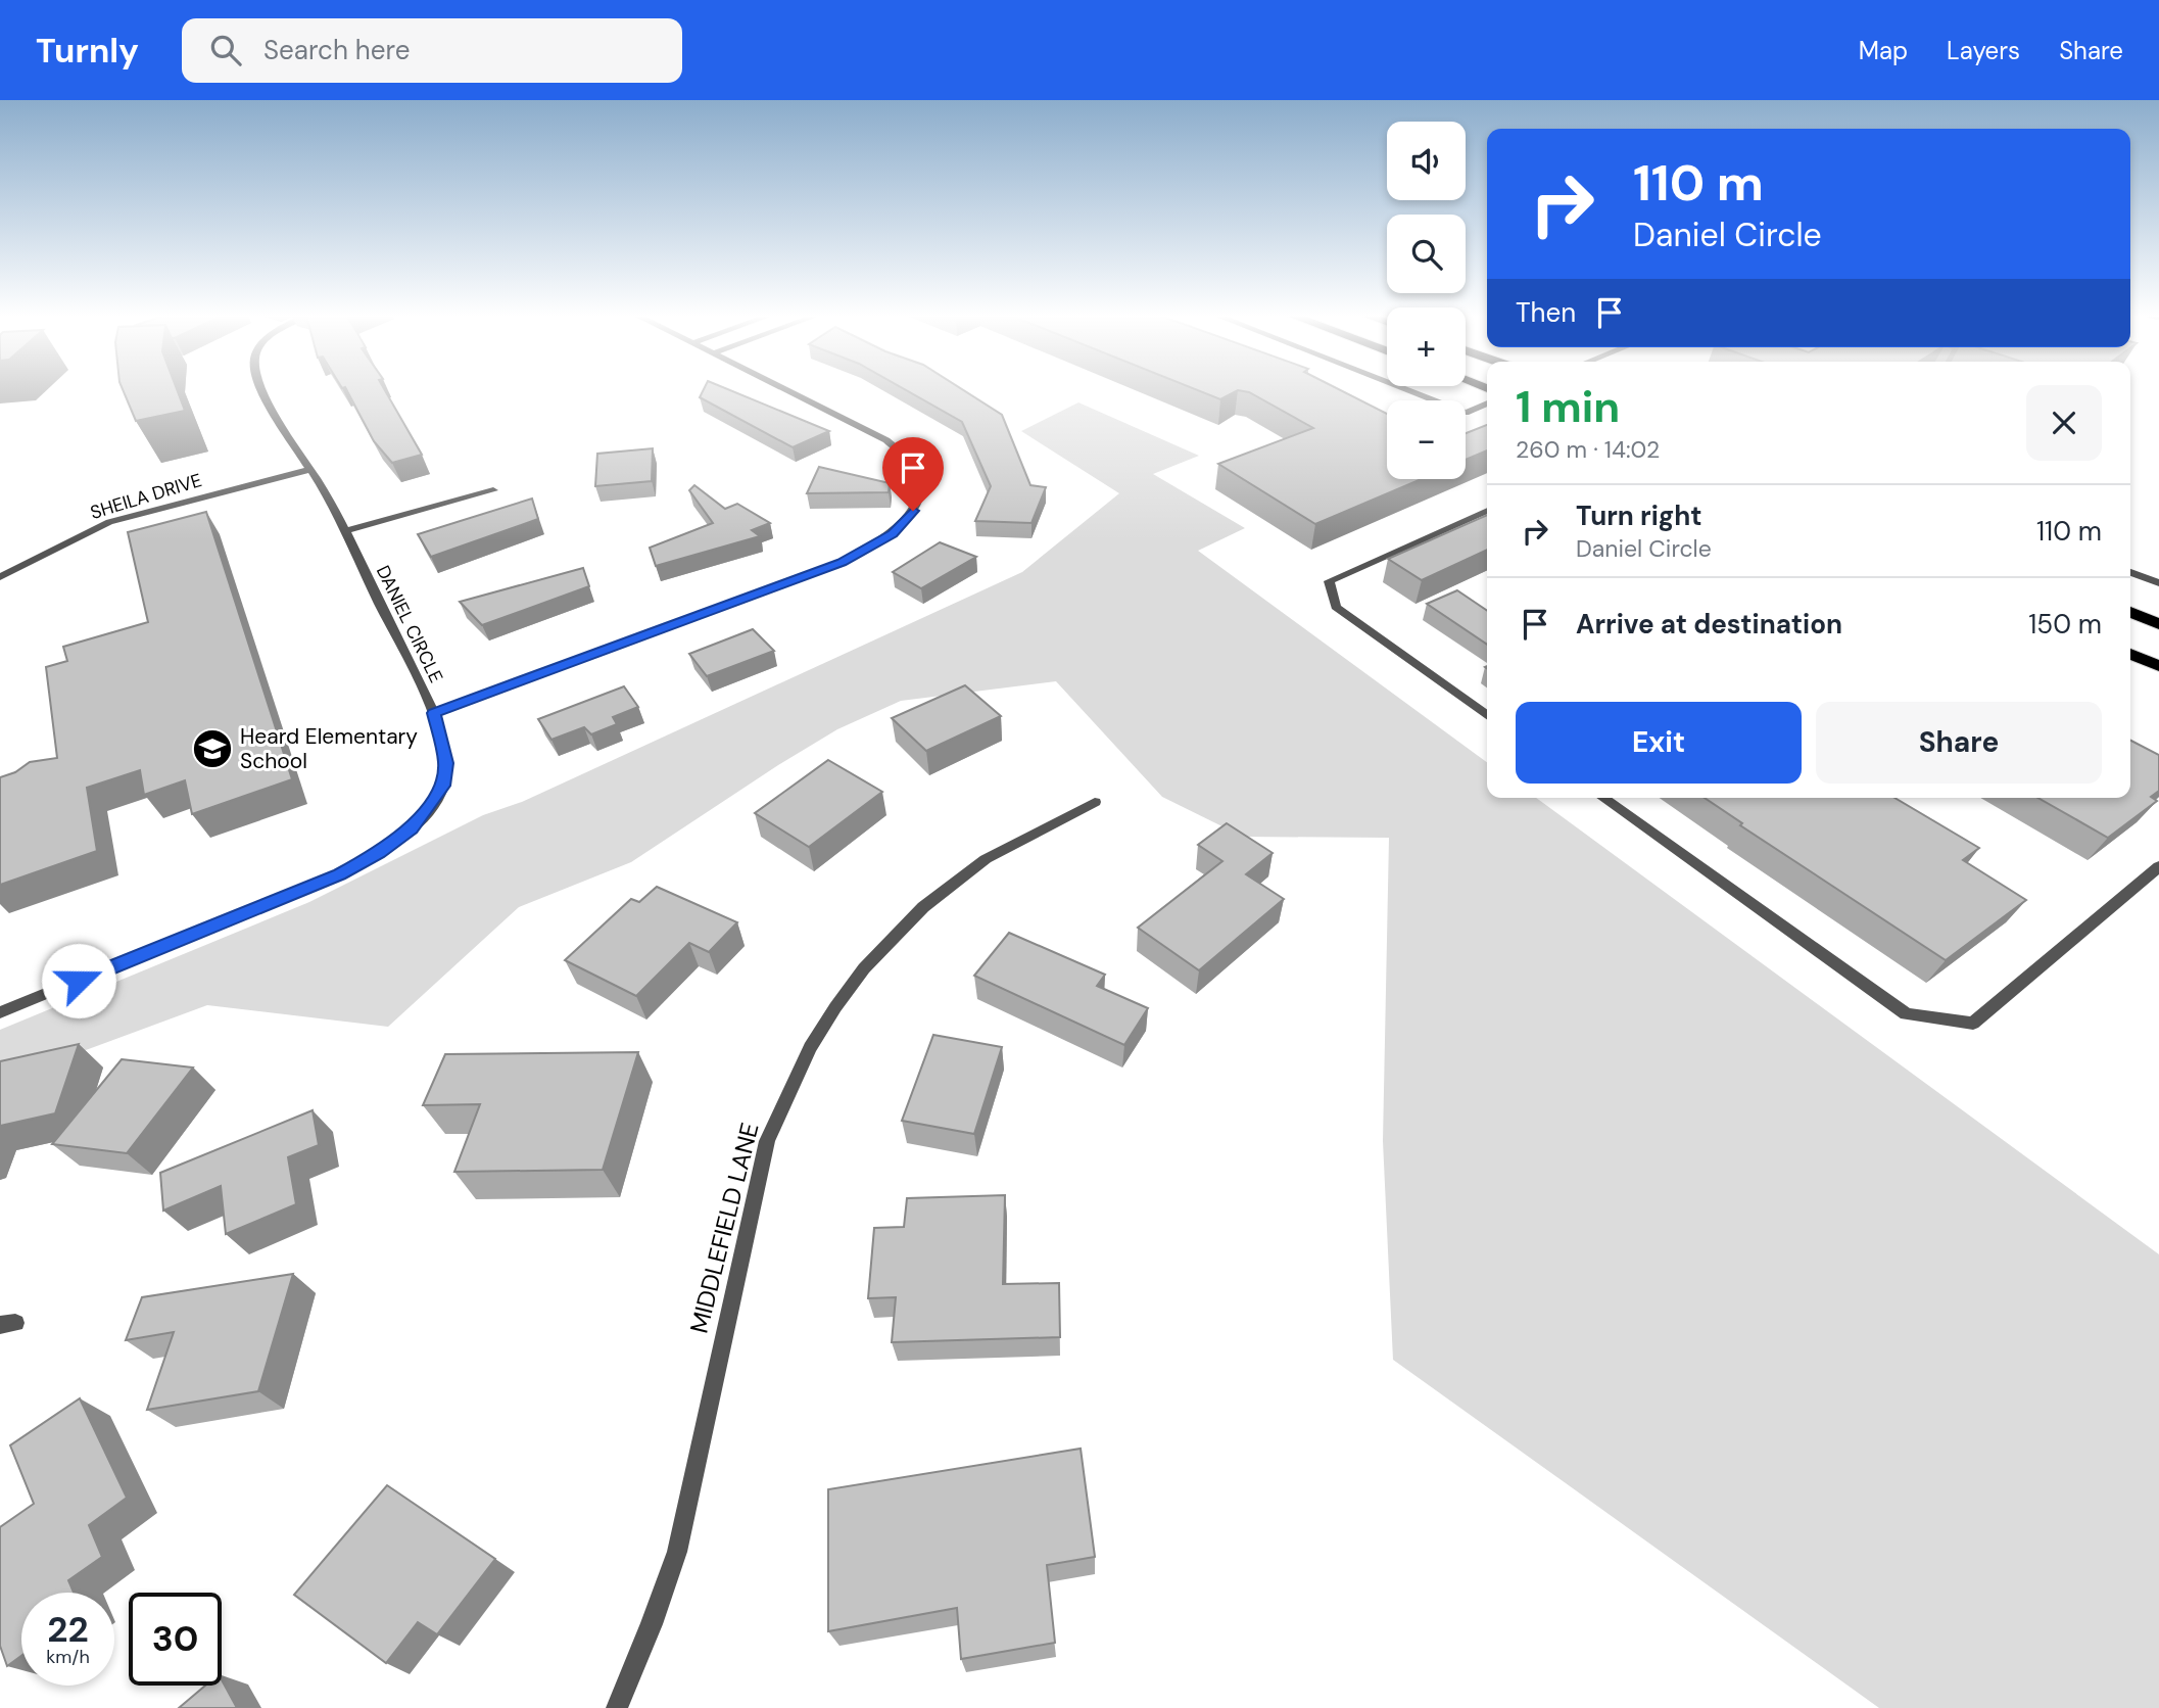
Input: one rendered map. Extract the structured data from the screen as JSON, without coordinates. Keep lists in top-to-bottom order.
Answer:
{
  "streets": {
    "street": ["SHEILA DRIVE", "DANIEL CIRCLE", "MIDDLEFIELD LANE"]
  },
  "crossings": [
    ["SHEILA DRIVE", "DANIEL CIRCLE"]
  ],
  "places": {
    "school or university": ["Heard Elementary School"]
  },
  "page": {
    "header": "Turnly",
    "search": "Search here",
    "nav": ["Map", "Layers", "Share"],
    "map_buttons": ["+", "−"],
    "turn": ["110 m", "Daniel Circle"],
    "then": "Then",
    "heading": ["1 min", "260 m · 14:02"],
    "list": [
      {
        "name": "Turn right",
        "note": "Daniel Circle",
        "value": "110 m"
      },
      {
        "name": "Arrive at destination",
        "value": "150 m"
      }
    ],
    "buttons": ["Exit", "Share"],
    "speed": "22 km/h",
    "limit": "30"
  }
}
